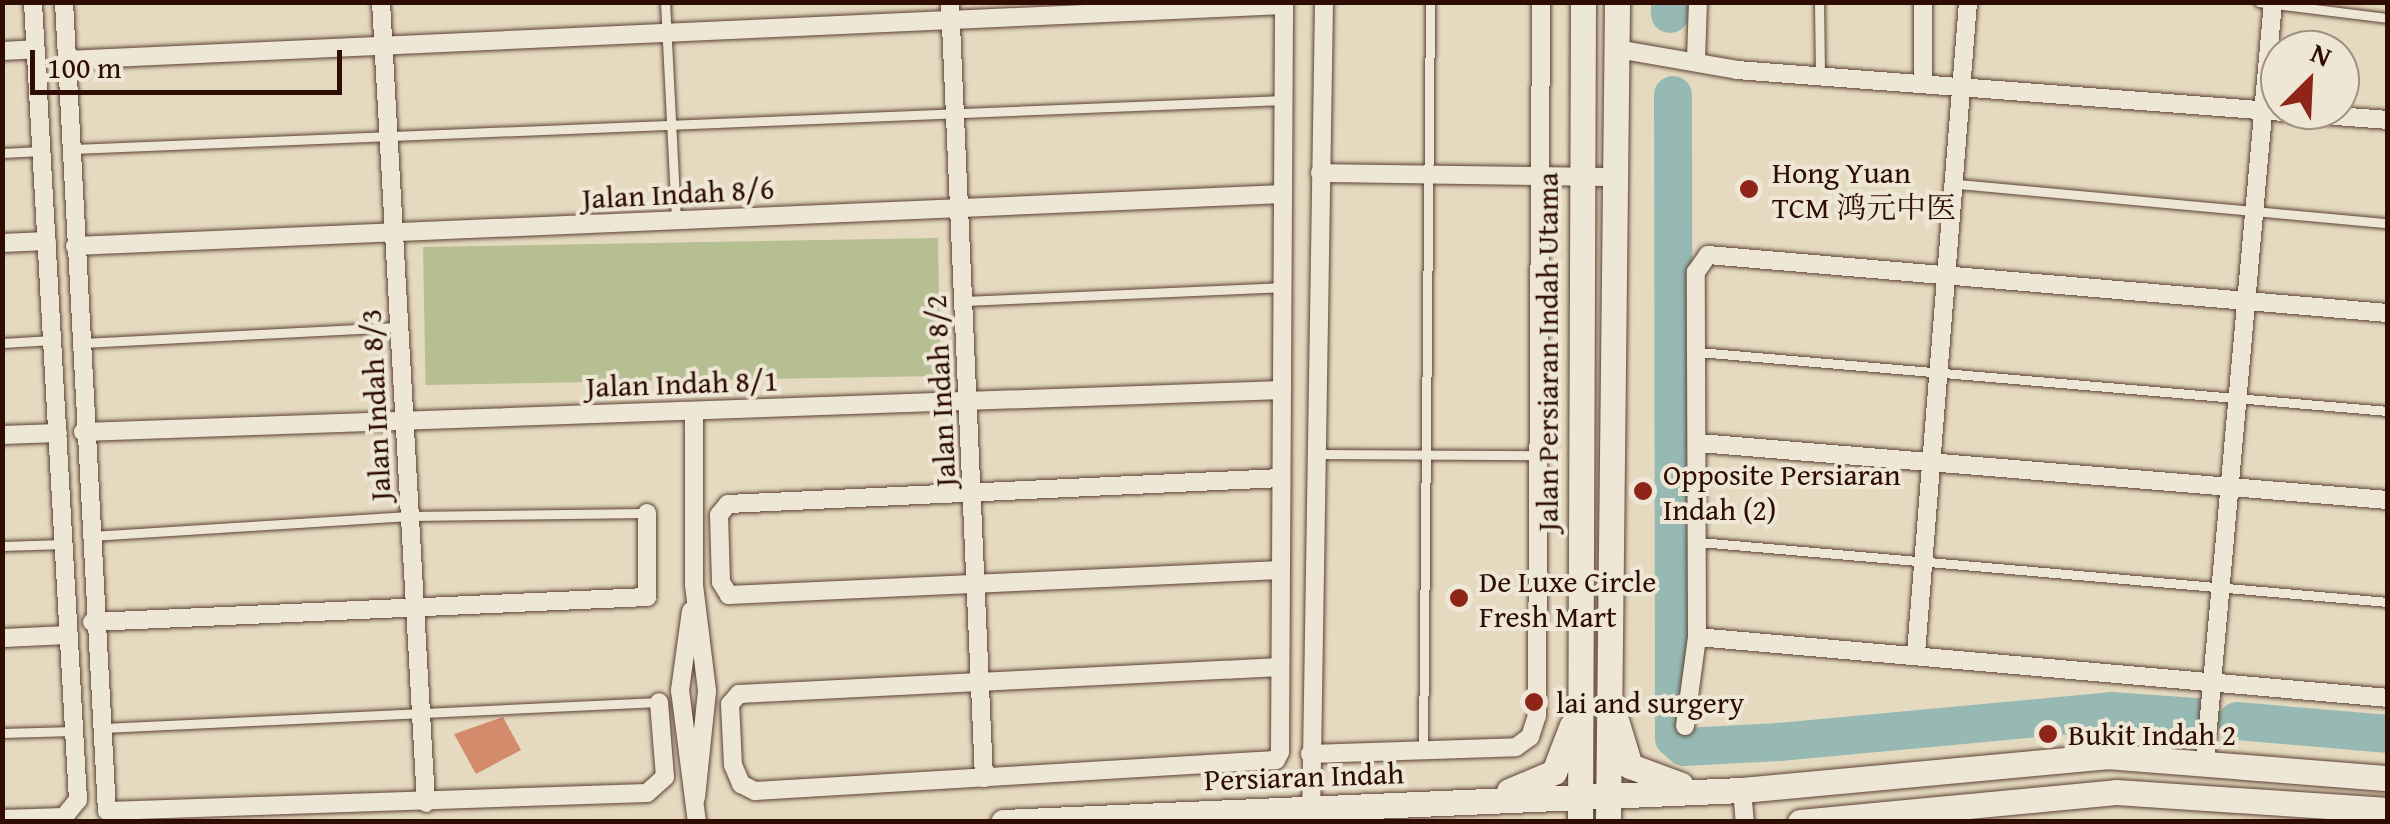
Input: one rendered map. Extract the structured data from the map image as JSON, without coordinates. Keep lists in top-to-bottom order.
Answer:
{
  "streets": {
    "main road": ["Jalan Persiaran Indah Utama", "Persiaran Indah"],
    "street": [
      "Jalan Indah 8/6",
      "Jalan Indah 8/1",
      "Jalan Indah 8/2",
      "Jalan Indah 8/3"
    ]
  },
  "crossings": [
    ["Jalan Indah 8/6", "Jalan Indah 8/2"],
    ["Jalan Indah 8/6", "Jalan Indah 8/3"],
    ["Jalan Persiaran Indah Utama", "Persiaran Indah"],
    ["Jalan Indah 8/1", "Jalan Indah 8/2"],
    ["Jalan Indah 8/1", "Jalan Indah 8/3"]
  ],
  "places": [
    "Hong Yuan TCM 鸿元中医",
    "Opposite Persiaran Indah (2)",
    "De Luxe Circle Fresh Mart",
    "lai and surgery",
    "Bukit Indah 2"
  ],
  "scale_bar": "100 m",
  "north": "top right"
}
